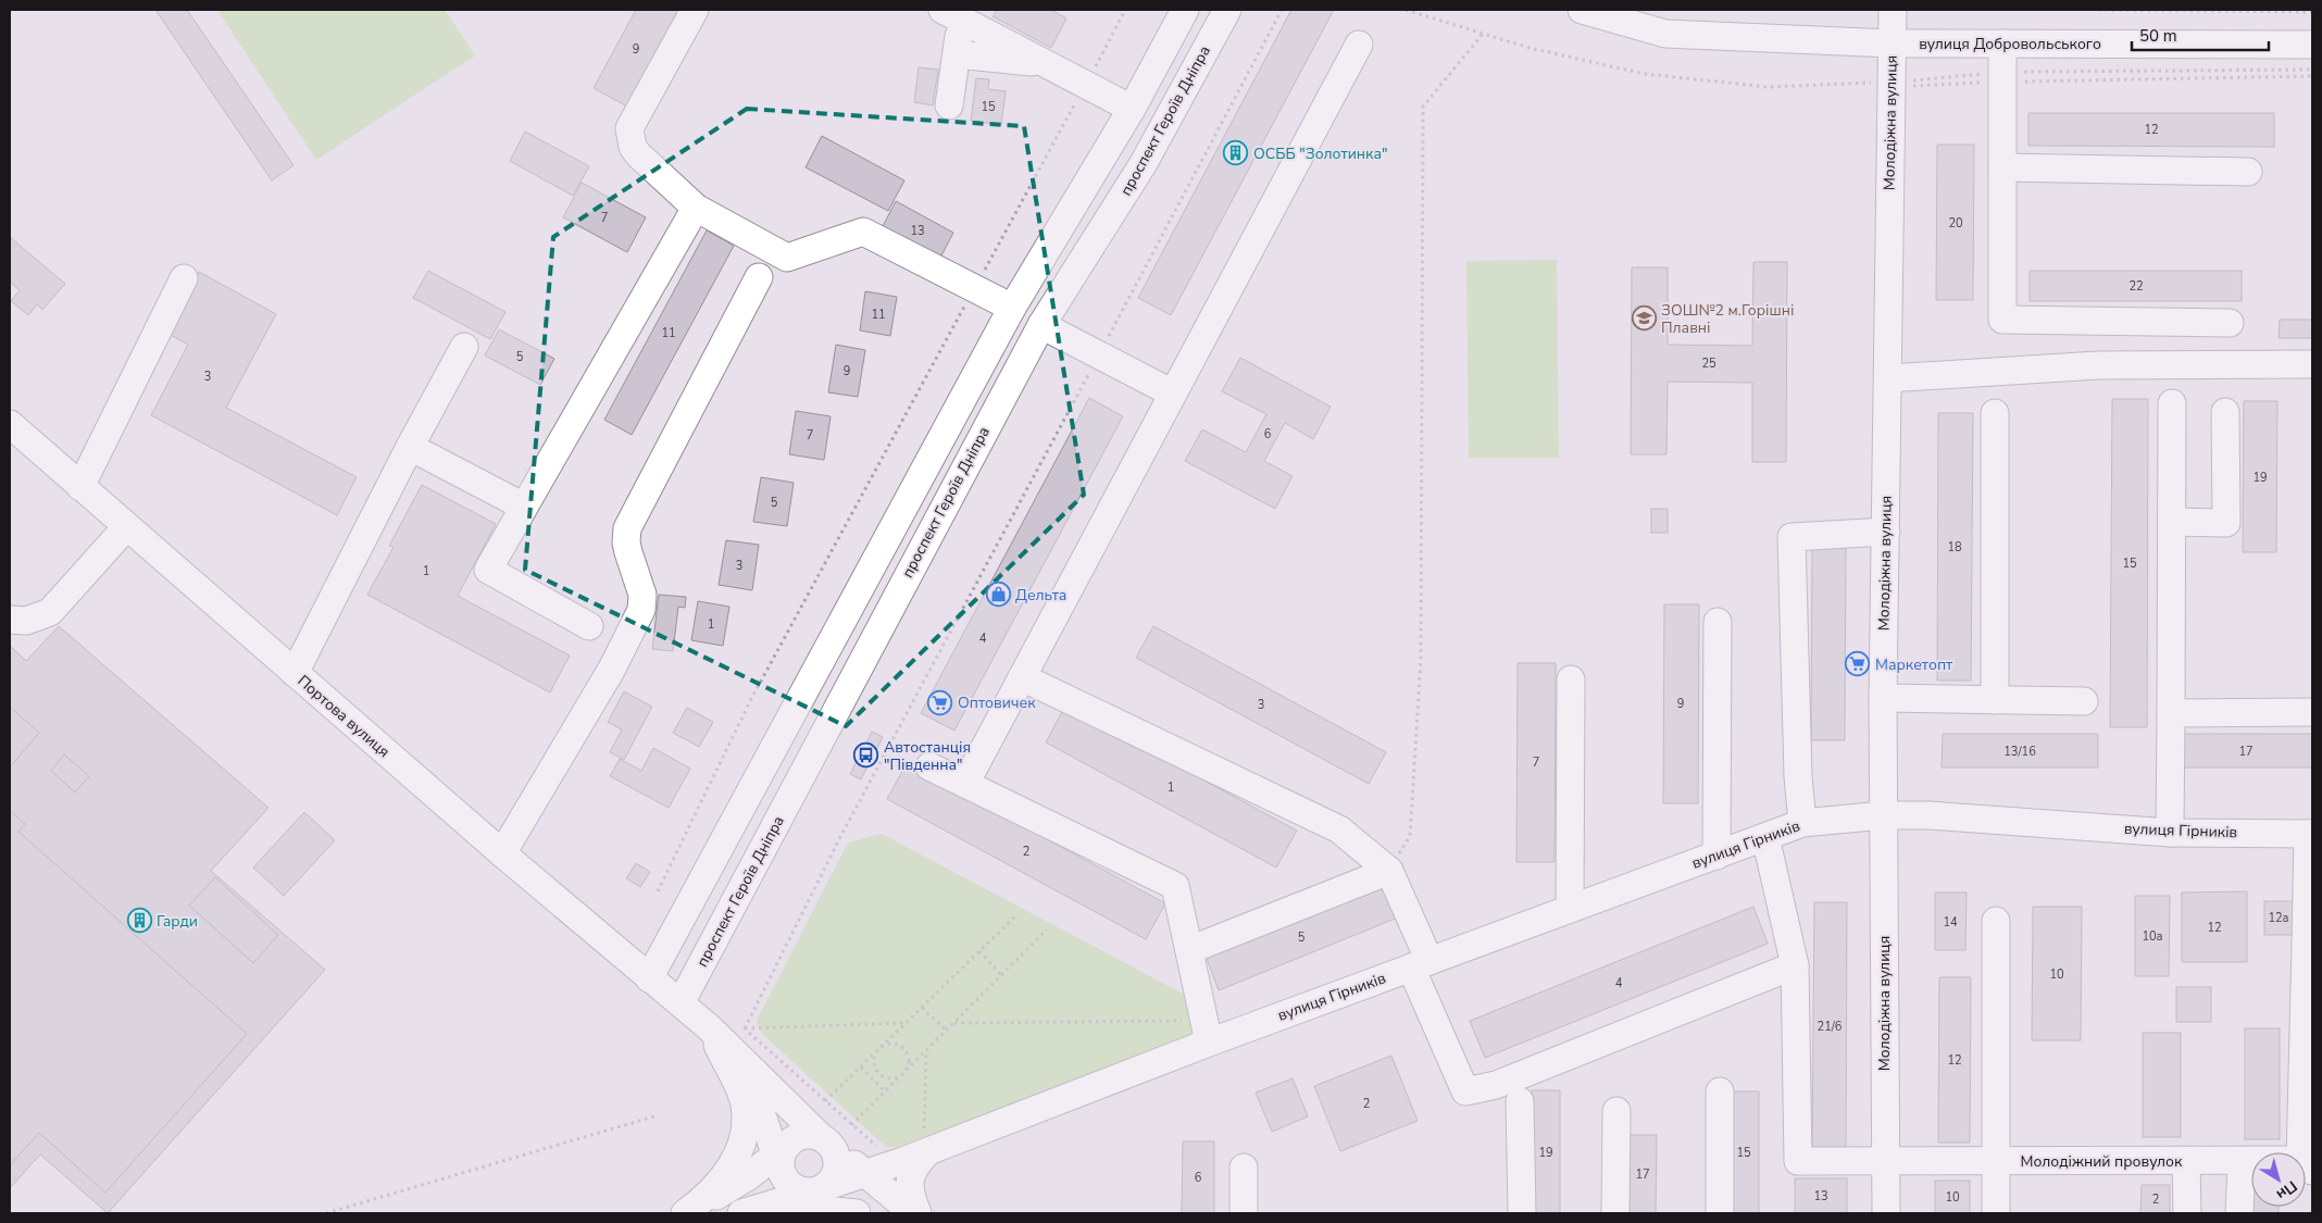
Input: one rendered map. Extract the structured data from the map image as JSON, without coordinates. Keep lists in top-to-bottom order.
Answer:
{
  "streets": {
    "street": [
      "вулиця Добровольського",
      "проспект Героїв Дніпра",
      "Молодіжна вулиця",
      "Портова вулиця",
      "вулиця Гірників",
      "Молодіжний провулок"
    ]
  },
  "crossings": [
    ["вулиця Добровольського", "Молодіжна вулиця"],
    ["проспект Героїв Дніпра", "Портова вулиця"],
    ["Молодіжна вулиця", "вулиця Гірників"],
    ["Молодіжна вулиця", "Молодіжний провулок"]
  ],
  "places": {
    "building": ["ОСББ \"Золотинка\"", "Гарди"],
    "school or university": ["ЗОШ№2 м.Горішні Плавні"],
    "shop": ["Дельта"],
    "supermarket": ["Маркетопт", "Оптовичек"],
    "bus stop": ["Автостанція \"Південна\""]
  },
  "house_numbers": [
    "9",
    "15",
    "12",
    "7",
    "20",
    "13",
    "22",
    "11",
    "11",
    "5",
    "25",
    "9",
    "3",
    "6",
    "7",
    "19",
    "5",
    "18",
    "15",
    "3",
    "1",
    "1",
    "4",
    "9",
    "3",
    "13/16",
    "17",
    "7",
    "1",
    "2",
    "12а",
    "14",
    "12",
    "10а",
    "5",
    "10",
    "4",
    "21/6",
    "12",
    "2",
    "19",
    "15",
    "17",
    "6",
    "13",
    "10",
    "2"
  ],
  "scale_bar": "50 m",
  "north": "bottom right"
}
